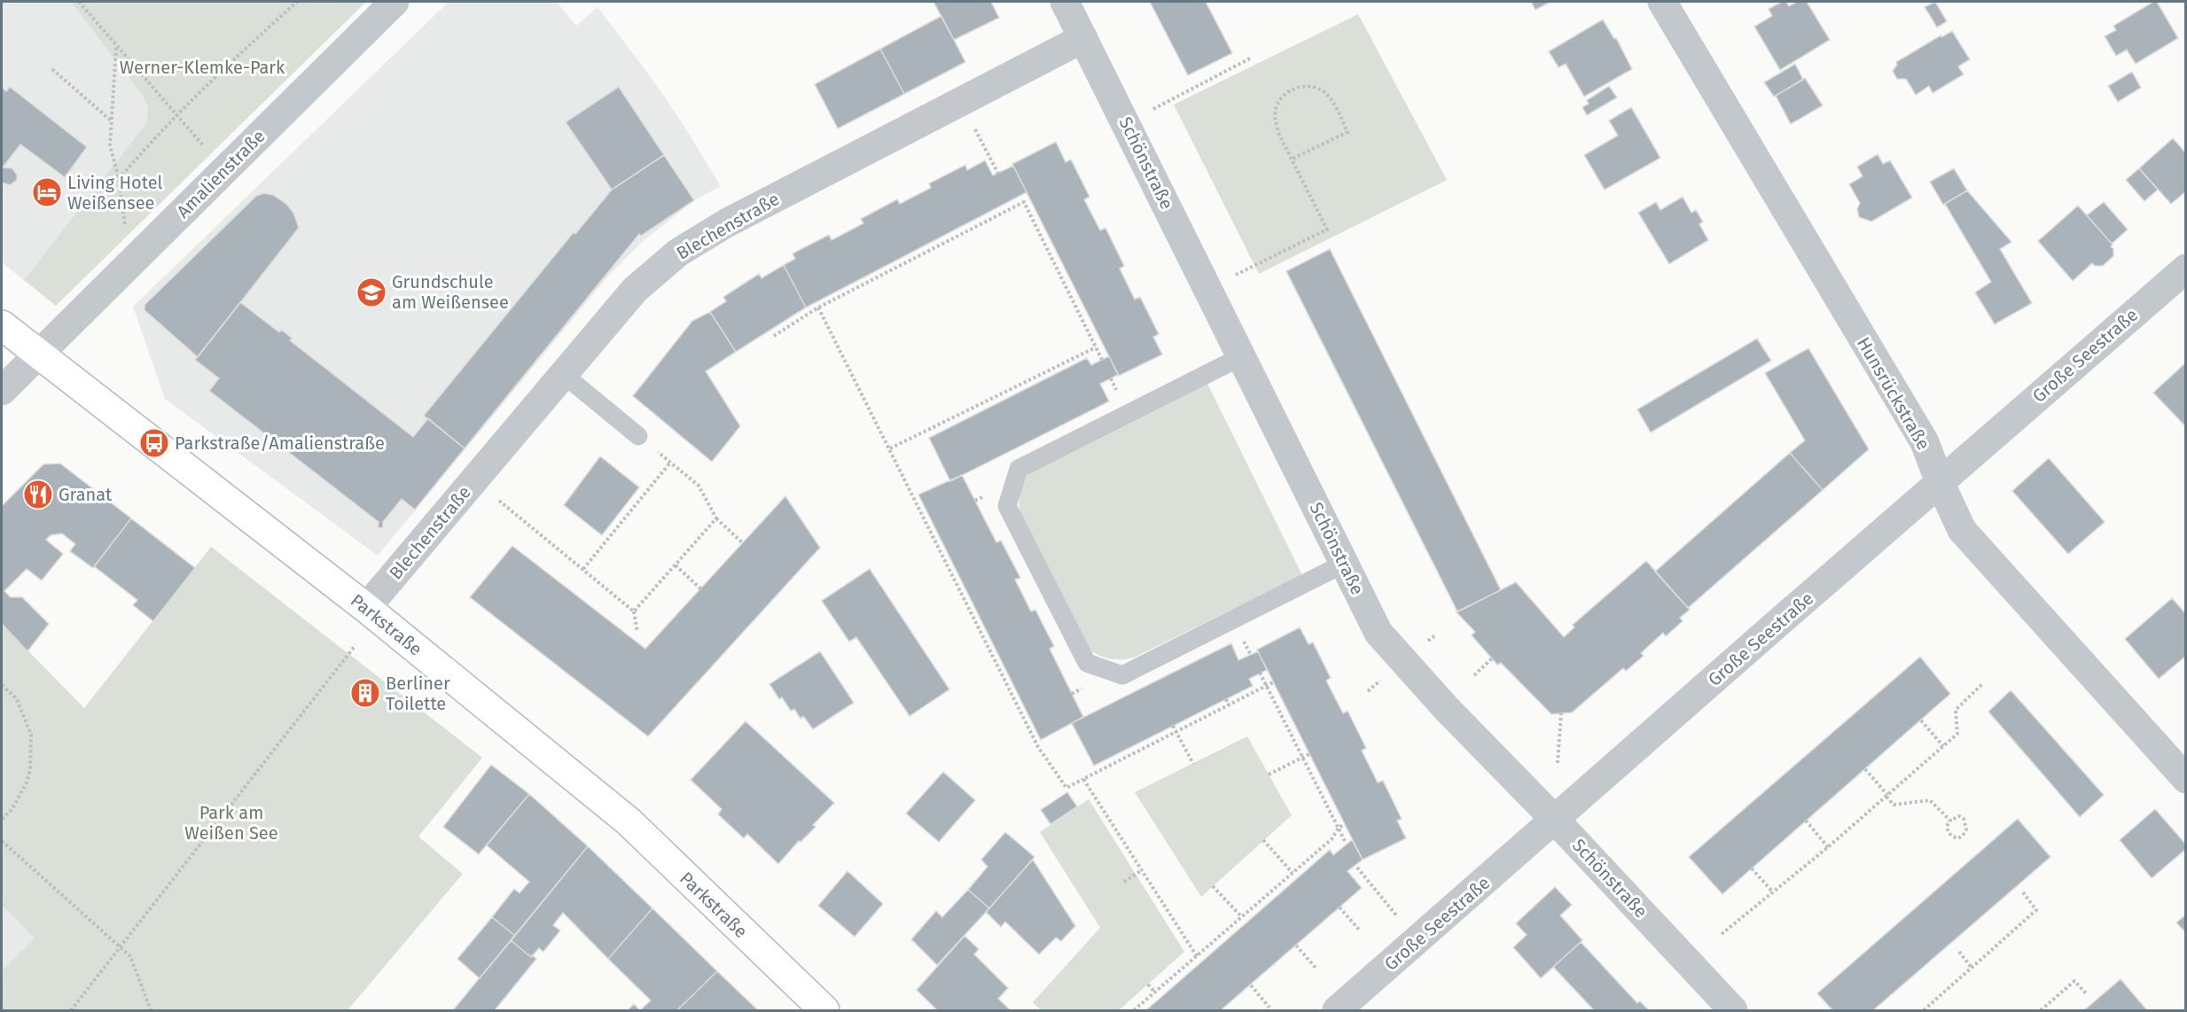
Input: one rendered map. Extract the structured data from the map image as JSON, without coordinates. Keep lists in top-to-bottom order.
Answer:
{
  "streets": {
    "street": [
      "Schönstraße",
      "Amalienstraße",
      "Blechenstraße",
      "Große Seestraße",
      "Hunsrückstraße",
      "Parkstraße"
    ]
  },
  "crossings": [
    ["Schönstraße", "Blechenstraße"],
    ["Schönstraße", "Große Seestraße"],
    ["Amalienstraße", "Parkstraße"],
    ["Blechenstraße", "Parkstraße"],
    ["Große Seestraße", "Hunsrückstraße"]
  ],
  "parks": ["Werner-Klemke-Park", "Park am Weißen See"],
  "places": {
    "hotel": ["Living Hotel Weißensee"],
    "school or university": ["Grundschule am Weißensee"],
    "bus stop": ["Parkstraße/Amalienstraße"],
    "restaurant": ["Granat"],
    "building": ["Berliner Toilette"]
  }
}
